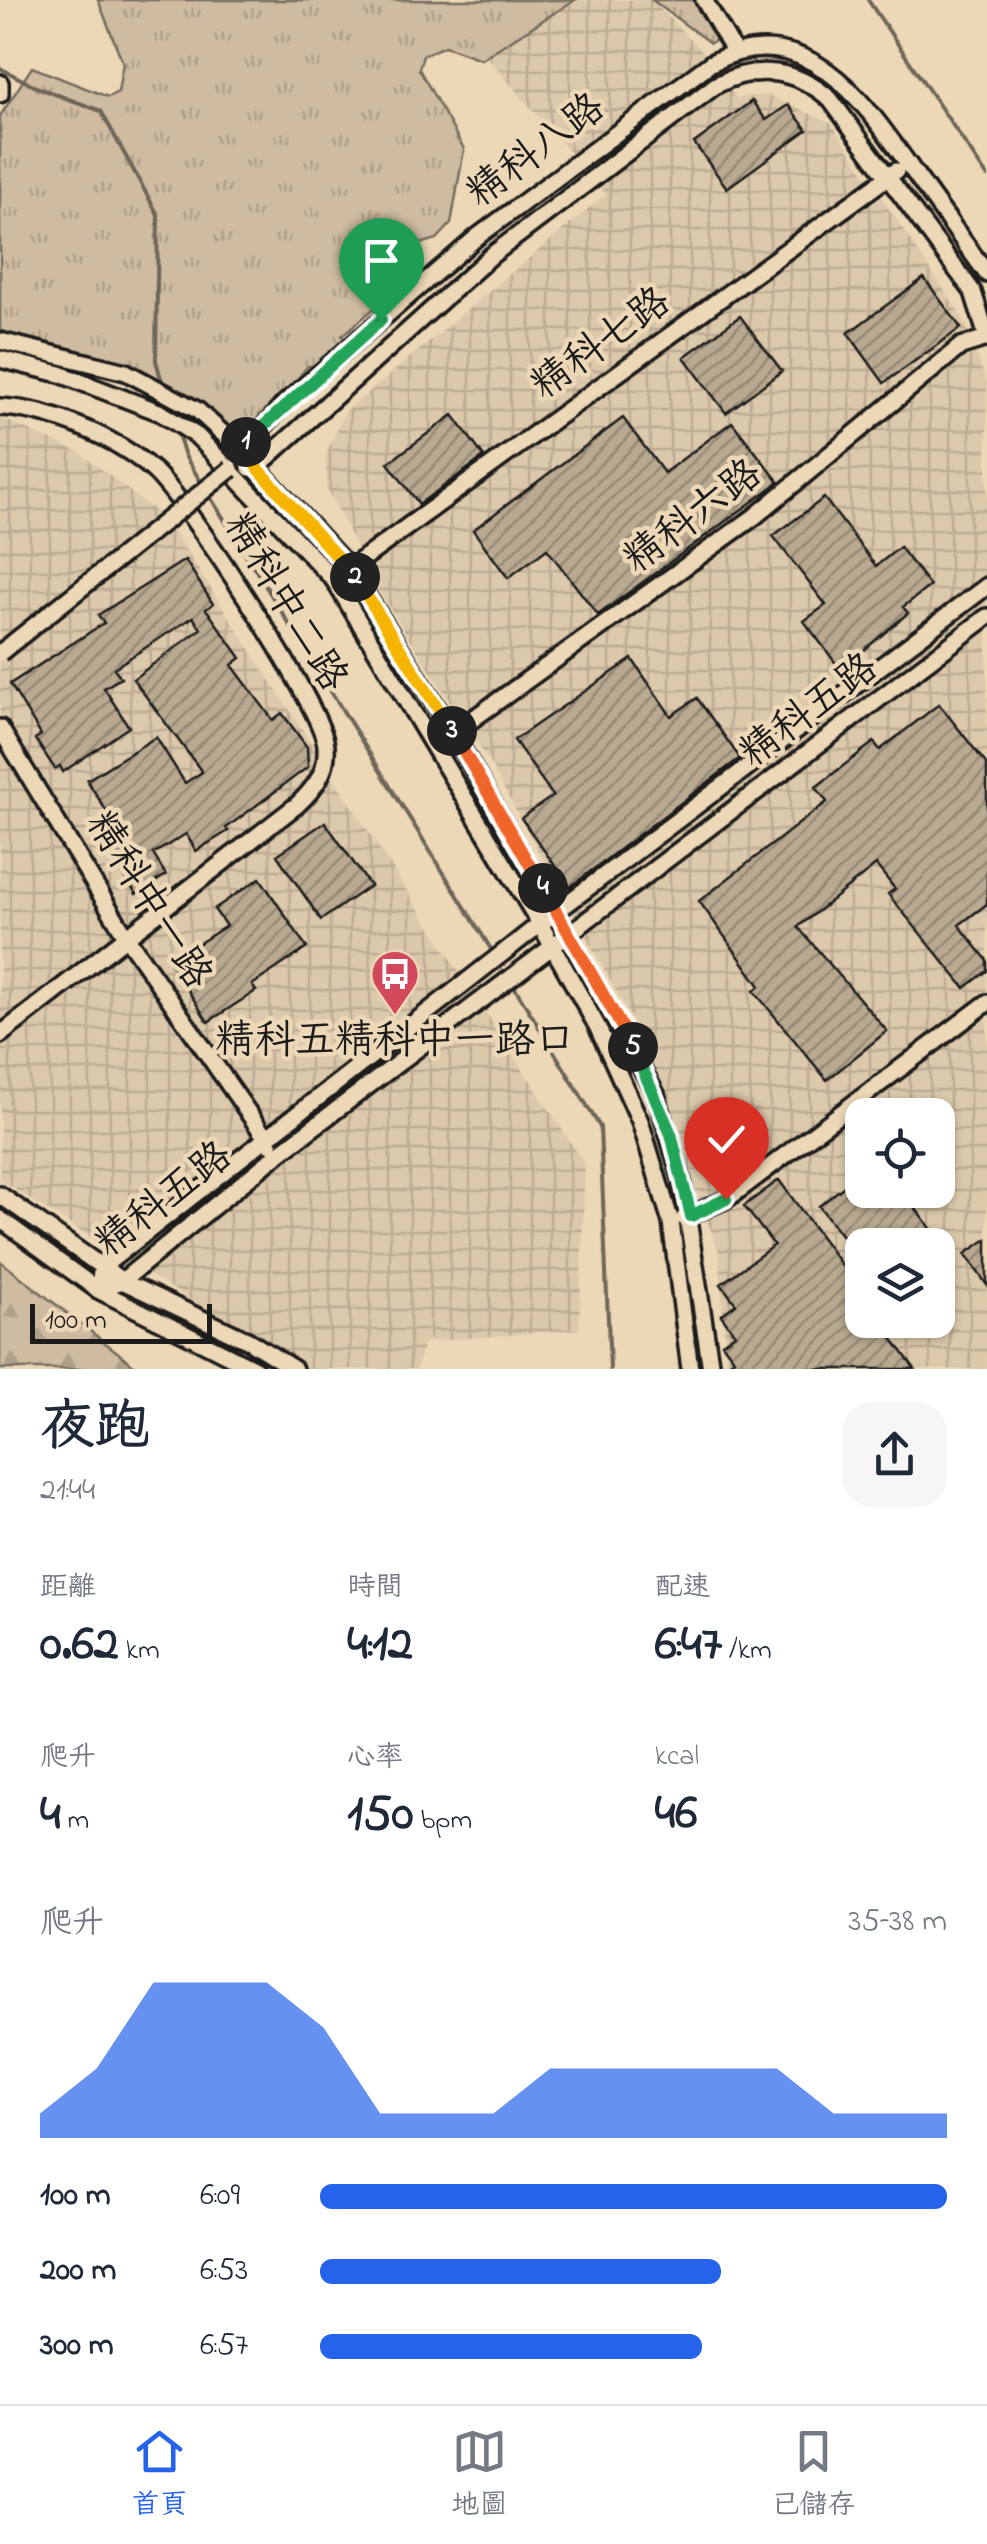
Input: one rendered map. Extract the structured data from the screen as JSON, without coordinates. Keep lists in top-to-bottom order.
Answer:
{
  "streets": {
    "street": [
      "精科八路",
      "精科七路",
      "精科六路",
      "精科中二路",
      "精科五路",
      "精科中一路"
    ]
  },
  "crossings": [
    ["精科八路", "精科七路"],
    ["精科八路", "精科六路"],
    ["精科中二路", "精科中一路"],
    ["精科五路", "精科中一路"]
  ],
  "places": {
    "bus stop": ["精科五精科中一路口"]
  },
  "scale_bar": "100 m",
  "page": {
    "pins": [
      "1",
      "2",
      "3",
      "4",
      "5"
    ],
    "scale": "100 m",
    "heading": ["夜跑", "21:44"],
    "stats": [
      ["距離", "0.62 km"],
      ["時間", "4:12"],
      ["配速", "6:47 /km"],
      ["爬升", "4 m"],
      ["心率", "150 bpm"],
      ["kcal", "46"]
    ],
    "chart": ["爬升", "35–38 m"],
    "list": [
      {
        "name": "100 m",
        "note": "6:09"
      },
      {
        "name": "200 m",
        "note": "6:53"
      },
      {
        "name": "300 m",
        "note": "6:57"
      }
    ],
    "tabs": ["首頁", "地圖", "已儲存"]
  }
}
